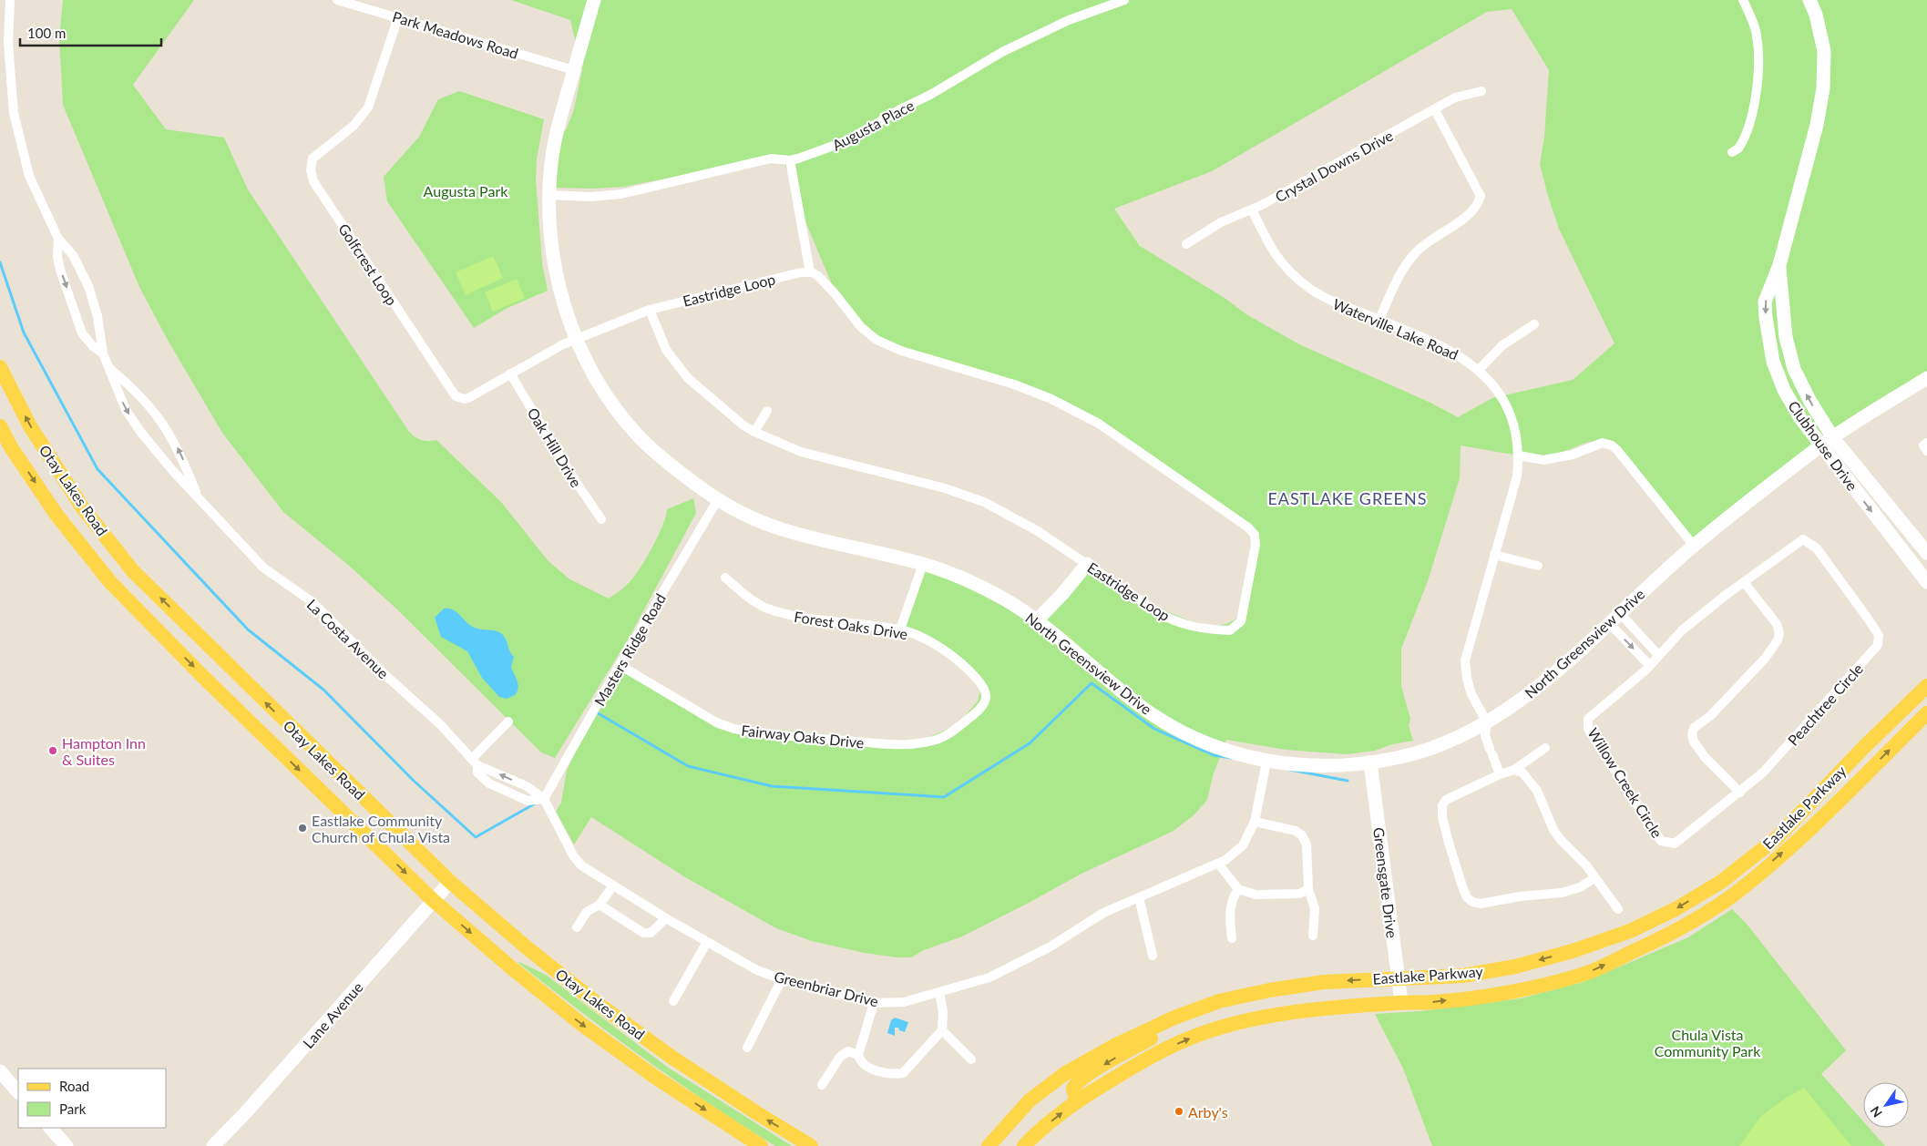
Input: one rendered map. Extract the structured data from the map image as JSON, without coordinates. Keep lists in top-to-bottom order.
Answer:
{
  "streets": {
    "main road": ["Otay Lakes Road", "Eastlake Parkway"],
    "street": [
      "Park Meadows Road",
      "Augusta Place",
      "Crystal Downs Drive",
      "Golfcrest Loop",
      "Eastridge Loop",
      "Waterville Lake Road",
      "Clubhouse Drive",
      "Oak Hill Drive",
      "Forest Oaks Drive",
      "La Costa Avenue",
      "North Greensview Drive",
      "Masters Ridge Road",
      "Peachtree Circle",
      "Fairway Oaks Drive",
      "Willow Creek Circle",
      "Greensgate Drive",
      "Greenbriar Drive",
      "Lane Avenue"
    ]
  },
  "crossings": [
    ["Park Meadows Road", "Golfcrest Loop"],
    ["Park Meadows Road", "North Greensview Drive"],
    ["Augusta Place", "North Greensview Drive"],
    ["Crystal Downs Drive", "Waterville Lake Road"],
    ["Golfcrest Loop", "Eastridge Loop"],
    ["Golfcrest Loop", "Oak Hill Drive"],
    ["Golfcrest Loop", "North Greensview Drive"],
    ["Eastridge Loop", "North Greensview Drive"],
    ["Waterville Lake Road", "North Greensview Drive"],
    ["Clubhouse Drive", "North Greensview Drive"],
    ["Otay Lakes Road", "Lane Avenue"],
    ["Forest Oaks Drive", "Fairway Oaks Drive"],
    ["La Costa Avenue", "Masters Ridge Road"],
    ["La Costa Avenue", "Greenbriar Drive"],
    ["North Greensview Drive", "Masters Ridge Road"],
    ["North Greensview Drive", "Greensgate Drive"],
    ["North Greensview Drive", "Greenbriar Drive"],
    ["Masters Ridge Road", "Fairway Oaks Drive"],
    ["Masters Ridge Road", "Greenbriar Drive"],
    ["Peachtree Circle", "Willow Creek Circle"],
    ["Eastlake Parkway", "Greensgate Drive"]
  ],
  "districts": ["EASTLAKE GREENS"],
  "parks": ["Augusta Park", "Chula Vista Community Park"],
  "places": ["Hampton Inn & Suites", "Eastlake Community Church of Chula Vista", "Arby's"],
  "legend": ["Road", "Park"],
  "scale_bar": "100 m",
  "north": "bottom left"
}
